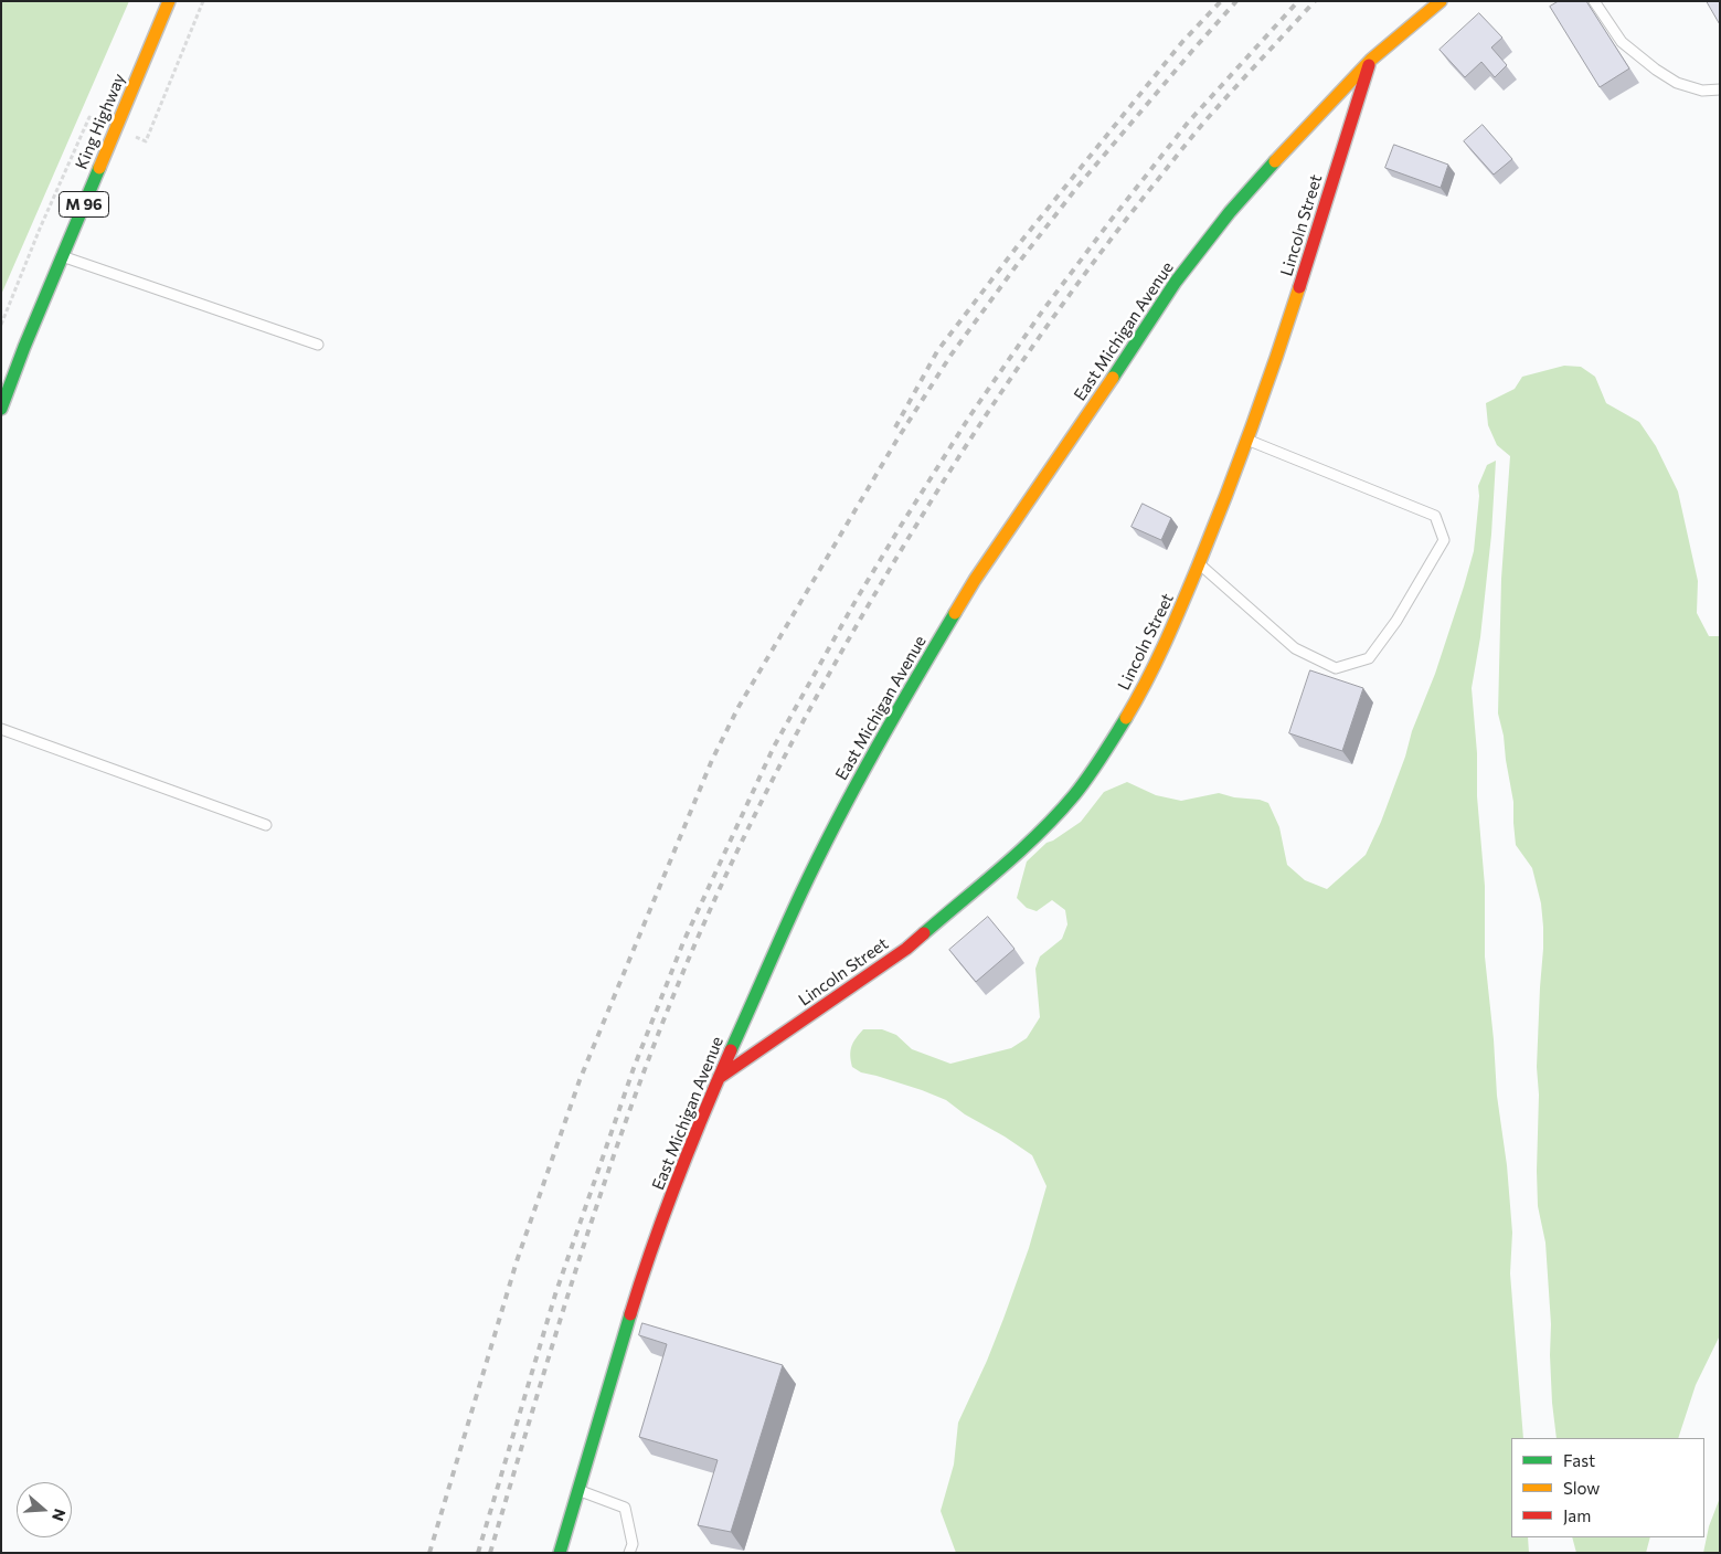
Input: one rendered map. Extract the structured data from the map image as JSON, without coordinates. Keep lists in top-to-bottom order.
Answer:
{
  "streets": {
    "street": [
      "King Highway",
      "M 96",
      "Lincoln Street",
      "East Michigan Avenue"
    ]
  },
  "crossings": [
    ["Lincoln Street", "East Michigan Avenue"]
  ],
  "legend": ["Fast", "Slow", "Jam"],
  "north": "right"
}
